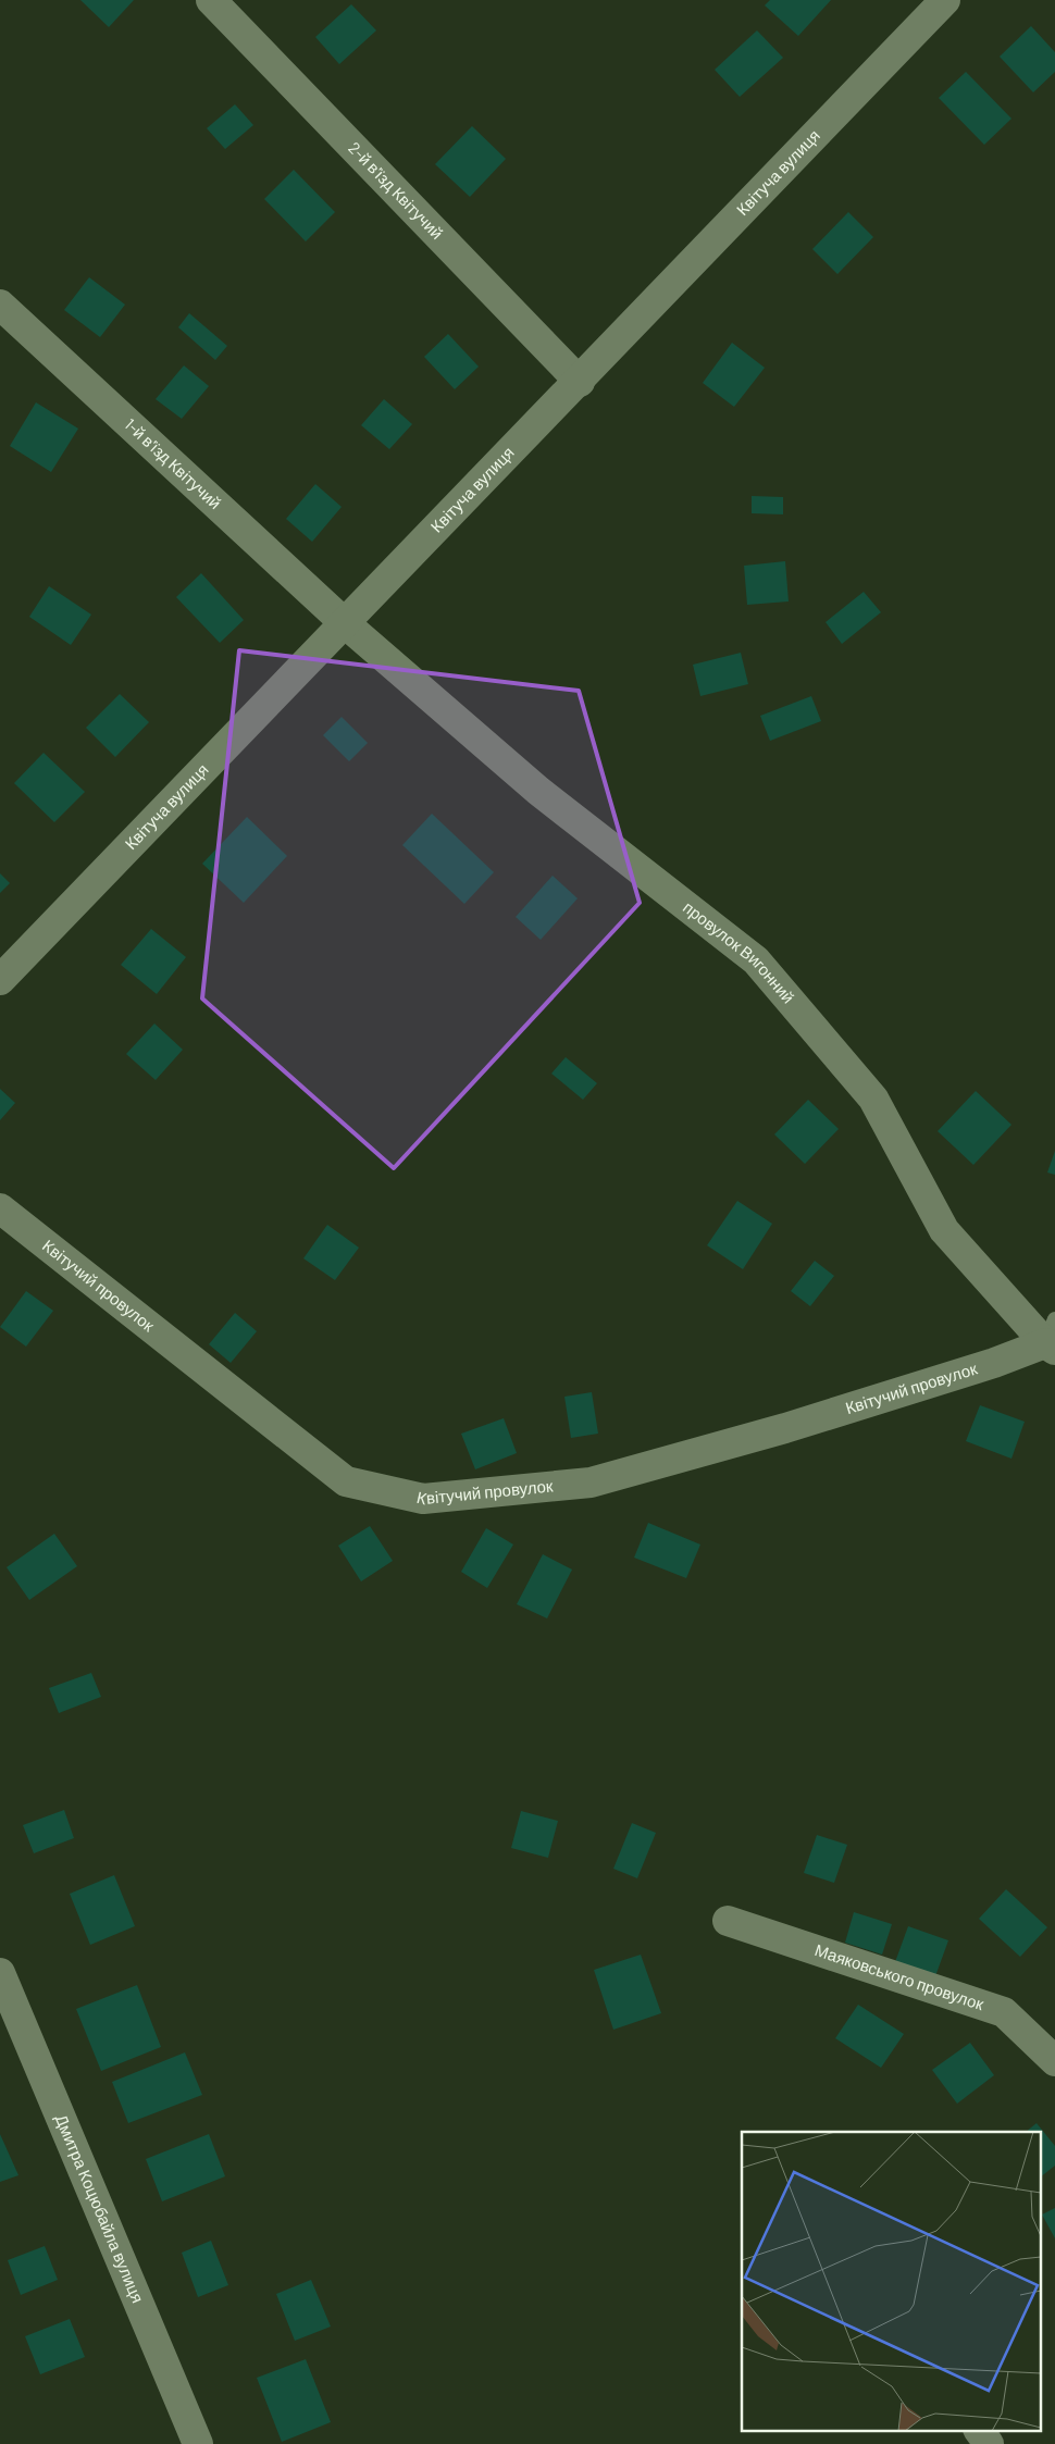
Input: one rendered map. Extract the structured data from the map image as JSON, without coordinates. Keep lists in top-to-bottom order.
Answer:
{
  "streets": {
    "street": [
      "Квітуча вулиця",
      "2-й в'їзд Квітучий",
      "1-й в'їзд Квітучий",
      "провулок Вигонний",
      "Квітучий провулок",
      "Маяковського провулок",
      "Дмитра Коцюбайла вулиця"
    ]
  },
  "crossings": [
    ["Квітуча вулиця", "2-й в'їзд Квітучий"],
    ["Квітуча вулиця", "1-й в'їзд Квітучий"],
    ["Квітуча вулиця", "провулок Вигонний"],
    ["1-й в'їзд Квітучий", "провулок Вигонний"],
    ["провулок Вигонний", "Квітучий провулок"]
  ]
}
